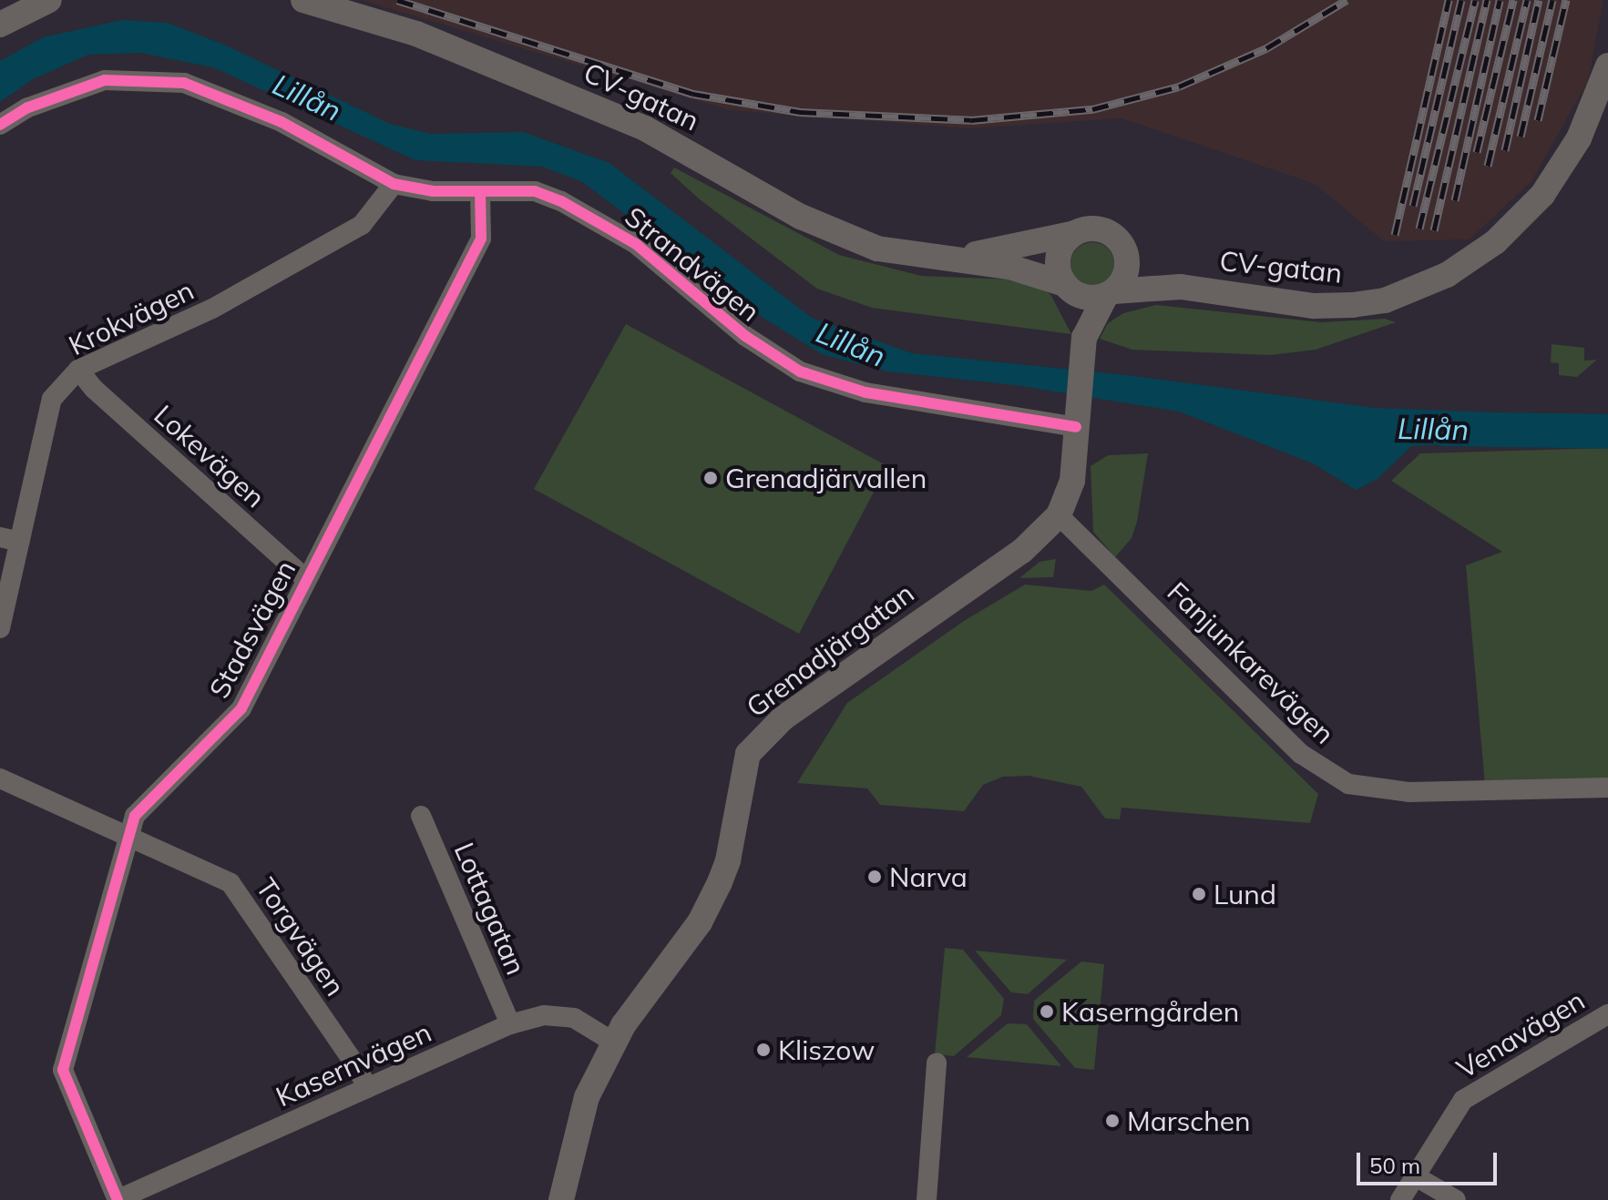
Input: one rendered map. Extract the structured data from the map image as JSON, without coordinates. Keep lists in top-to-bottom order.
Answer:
{
  "streets": {
    "street": [
      "CV-gatan",
      "Strandvägen",
      "Krokvägen",
      "Lokevägen",
      "Stadsvägen",
      "Grenadjärgatan",
      "Fanjunkarevägen",
      "Lottagatan",
      "Torgvägen",
      "Venavägen",
      "Kasernvägen"
    ]
  },
  "crossings": [
    ["CV-gatan", "Grenadjärgatan"],
    ["Strandvägen", "Krokvägen"],
    ["Strandvägen", "Stadsvägen"],
    ["Strandvägen", "Grenadjärgatan"],
    ["Krokvägen", "Lokevägen"],
    ["Lokevägen", "Stadsvägen"],
    ["Stadsvägen", "Torgvägen"],
    ["Stadsvägen", "Kasernvägen"],
    ["Grenadjärgatan", "Fanjunkarevägen"],
    ["Grenadjärgatan", "Kasernvägen"],
    ["Lottagatan", "Kasernvägen"],
    ["Torgvägen", "Kasernvägen"]
  ],
  "water": ["Lillån"],
  "places": [
    "Grenadjärvallen",
    "Narva",
    "Lund",
    "Kaserngården",
    "Kliszow",
    "Marschen"
  ],
  "scale_bar": "50 m"
}
